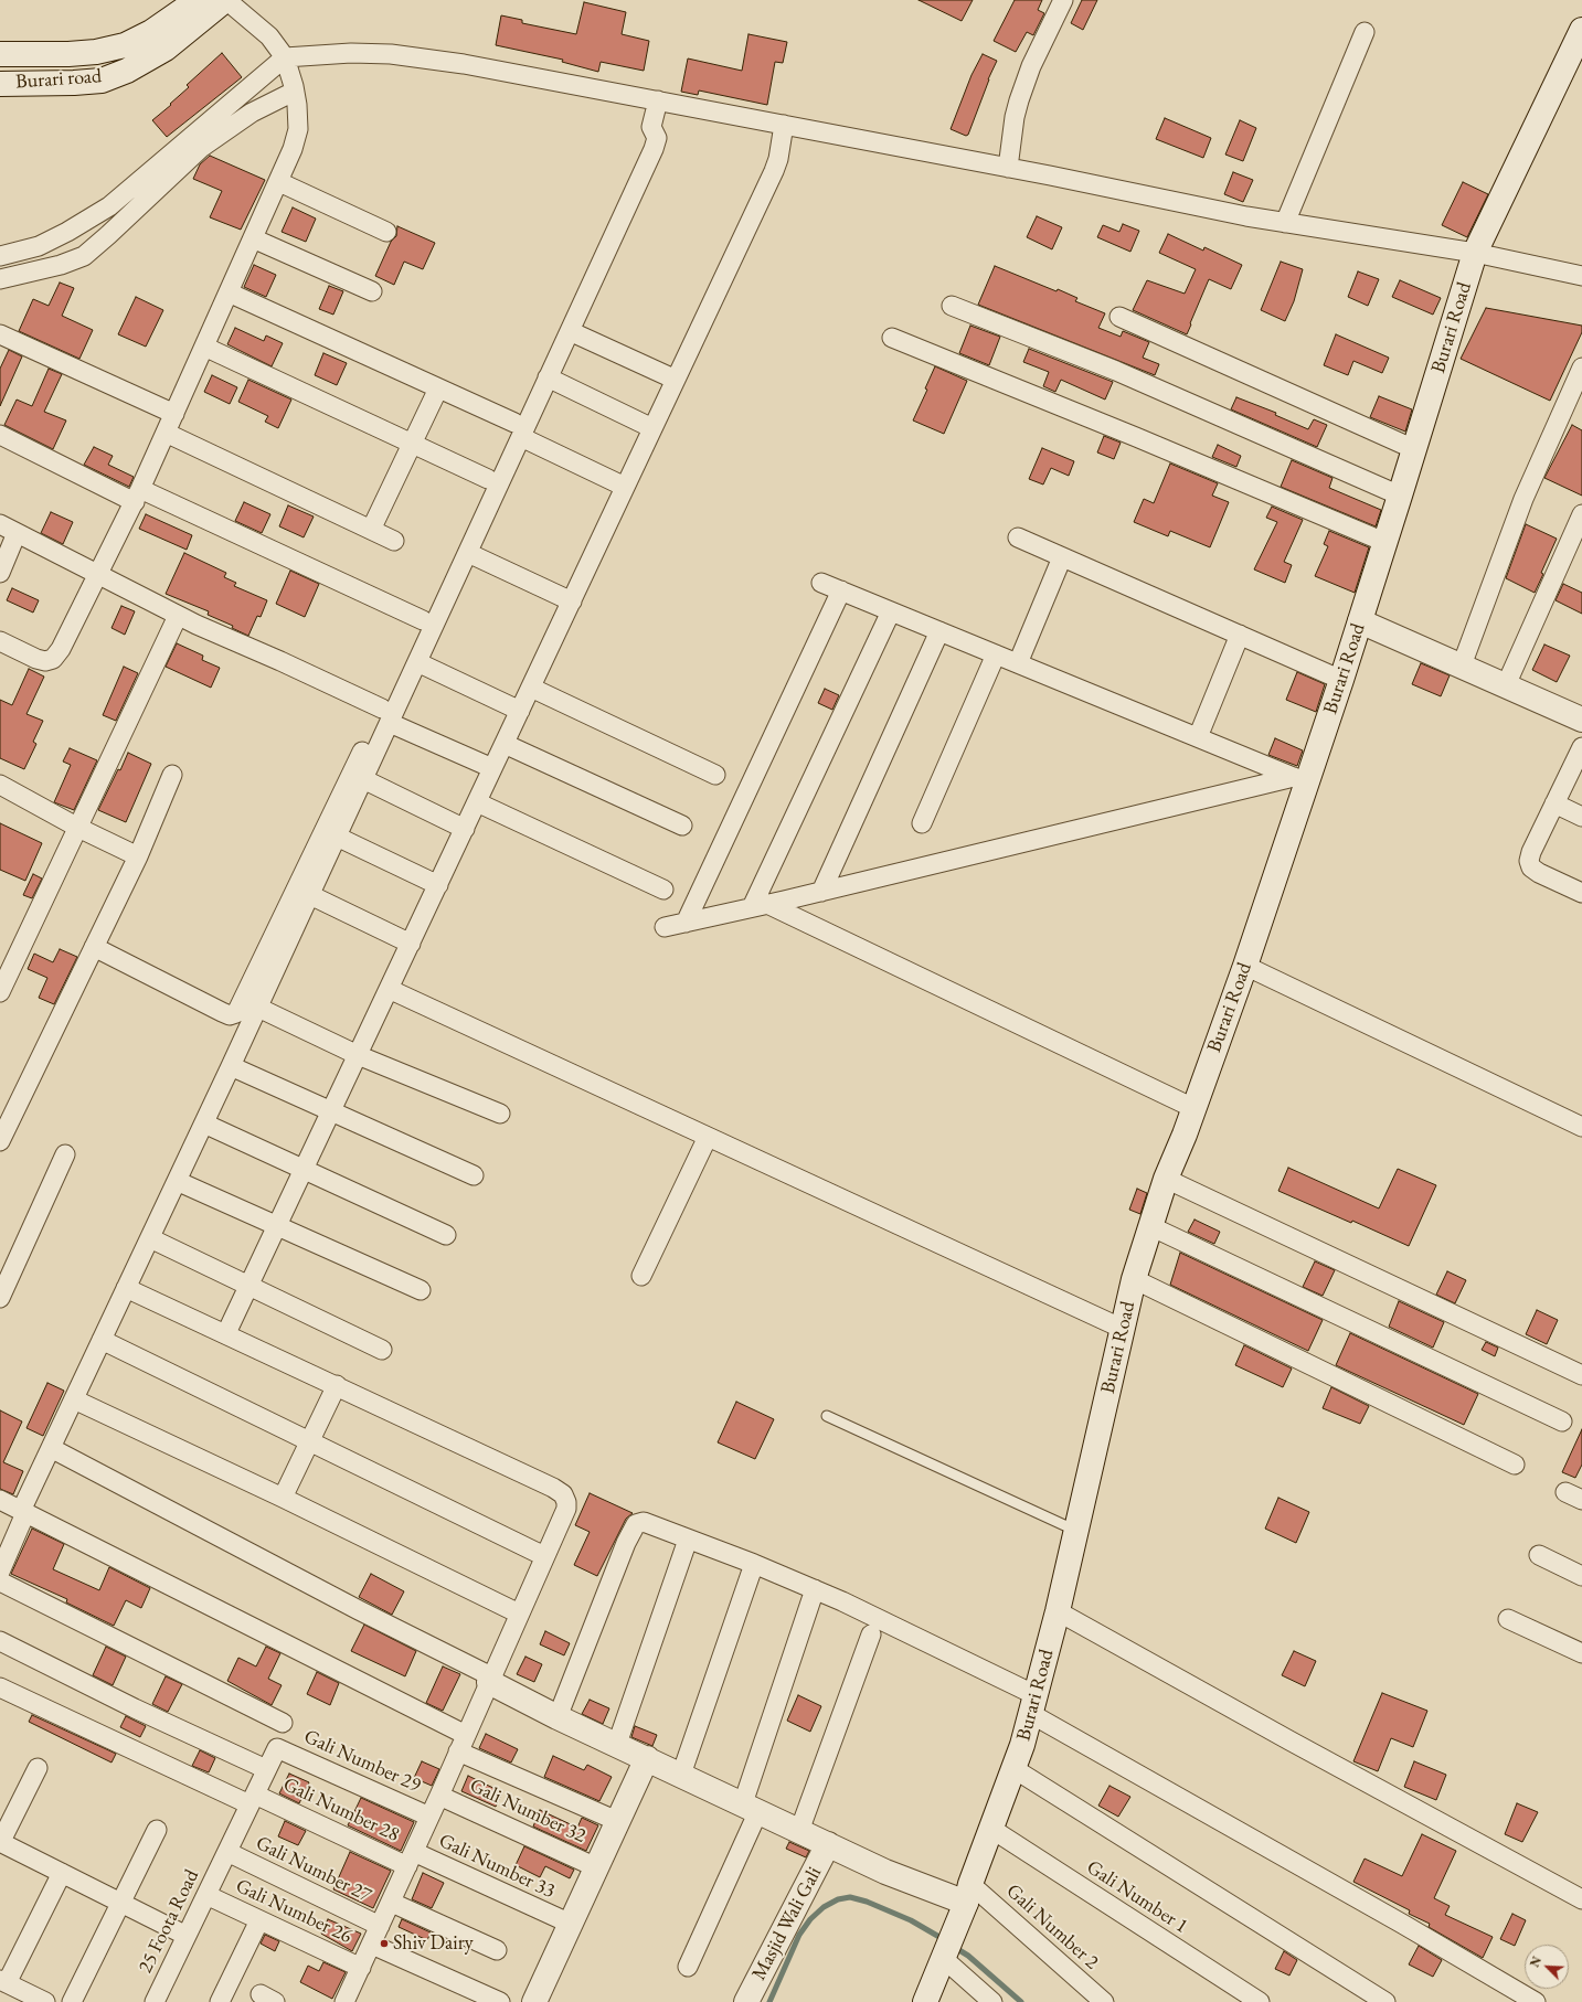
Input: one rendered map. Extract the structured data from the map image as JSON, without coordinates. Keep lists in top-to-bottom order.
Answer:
{
  "streets": {
    "main road": ["Burari road", "Burari Road", "Masjid Wali Gali"],
    "street": [
      "Gali Number 29",
      "Gali Number 28",
      "Gali Number 32",
      "Gali Number 33",
      "Gali Number 27",
      "Gali Number 1",
      "Gali Number 26",
      "25 Foota Road",
      "Gali Number 2"
    ]
  },
  "crossings": [
    ["Burari Road", "Gali Number 1"],
    ["Burari Road", "Gali Number 2"],
    ["Gali Number 29", "25 Foota Road"],
    ["Gali Number 28", "Gali Number 33"],
    ["Gali Number 28", "25 Foota Road"],
    ["Gali Number 27", "25 Foota Road"],
    ["Gali Number 26", "25 Foota Road"]
  ],
  "places": ["Shiv Dairy"],
  "north": "top left"
}
